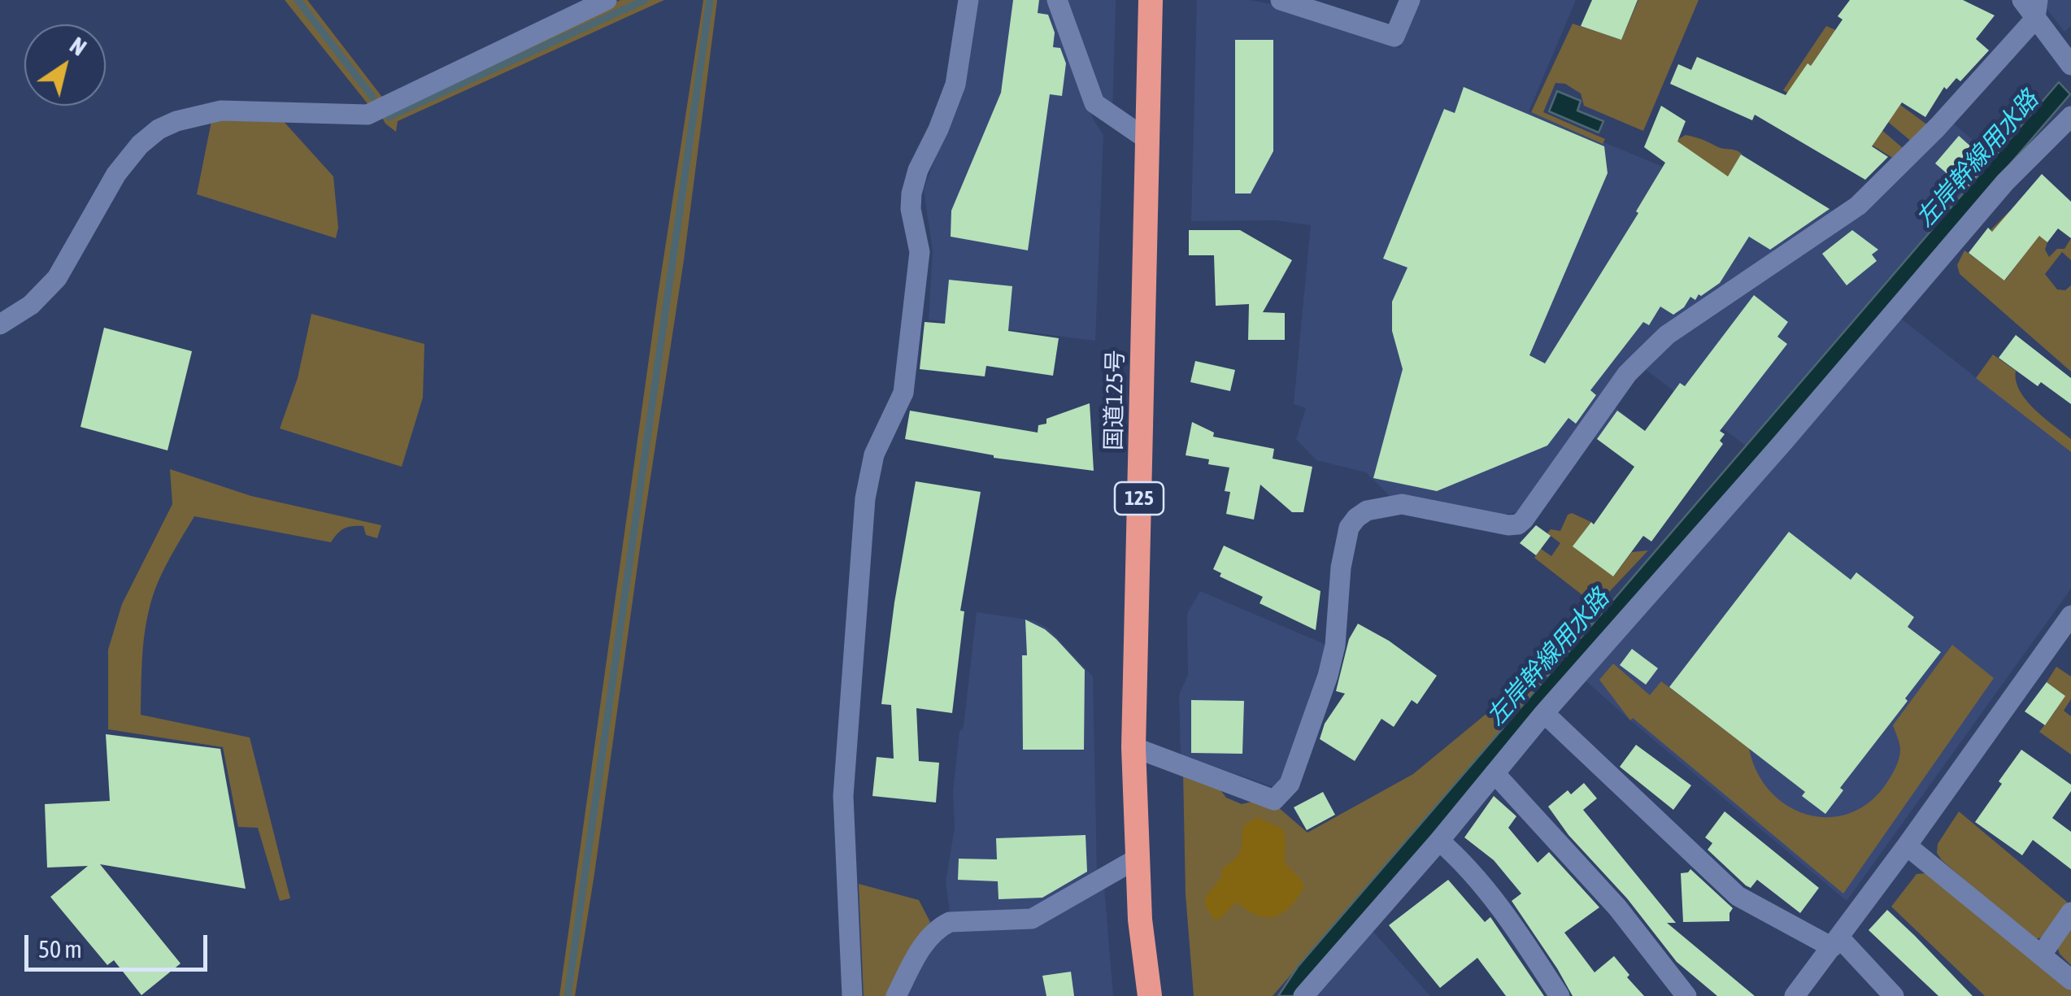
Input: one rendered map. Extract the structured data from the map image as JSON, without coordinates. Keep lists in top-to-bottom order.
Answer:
{
  "streets": {
    "highway": ["国道125号", "125"]
  },
  "water": ["左岸幹線用水路"],
  "scale_bar": "50 m",
  "north": "top right"
}
